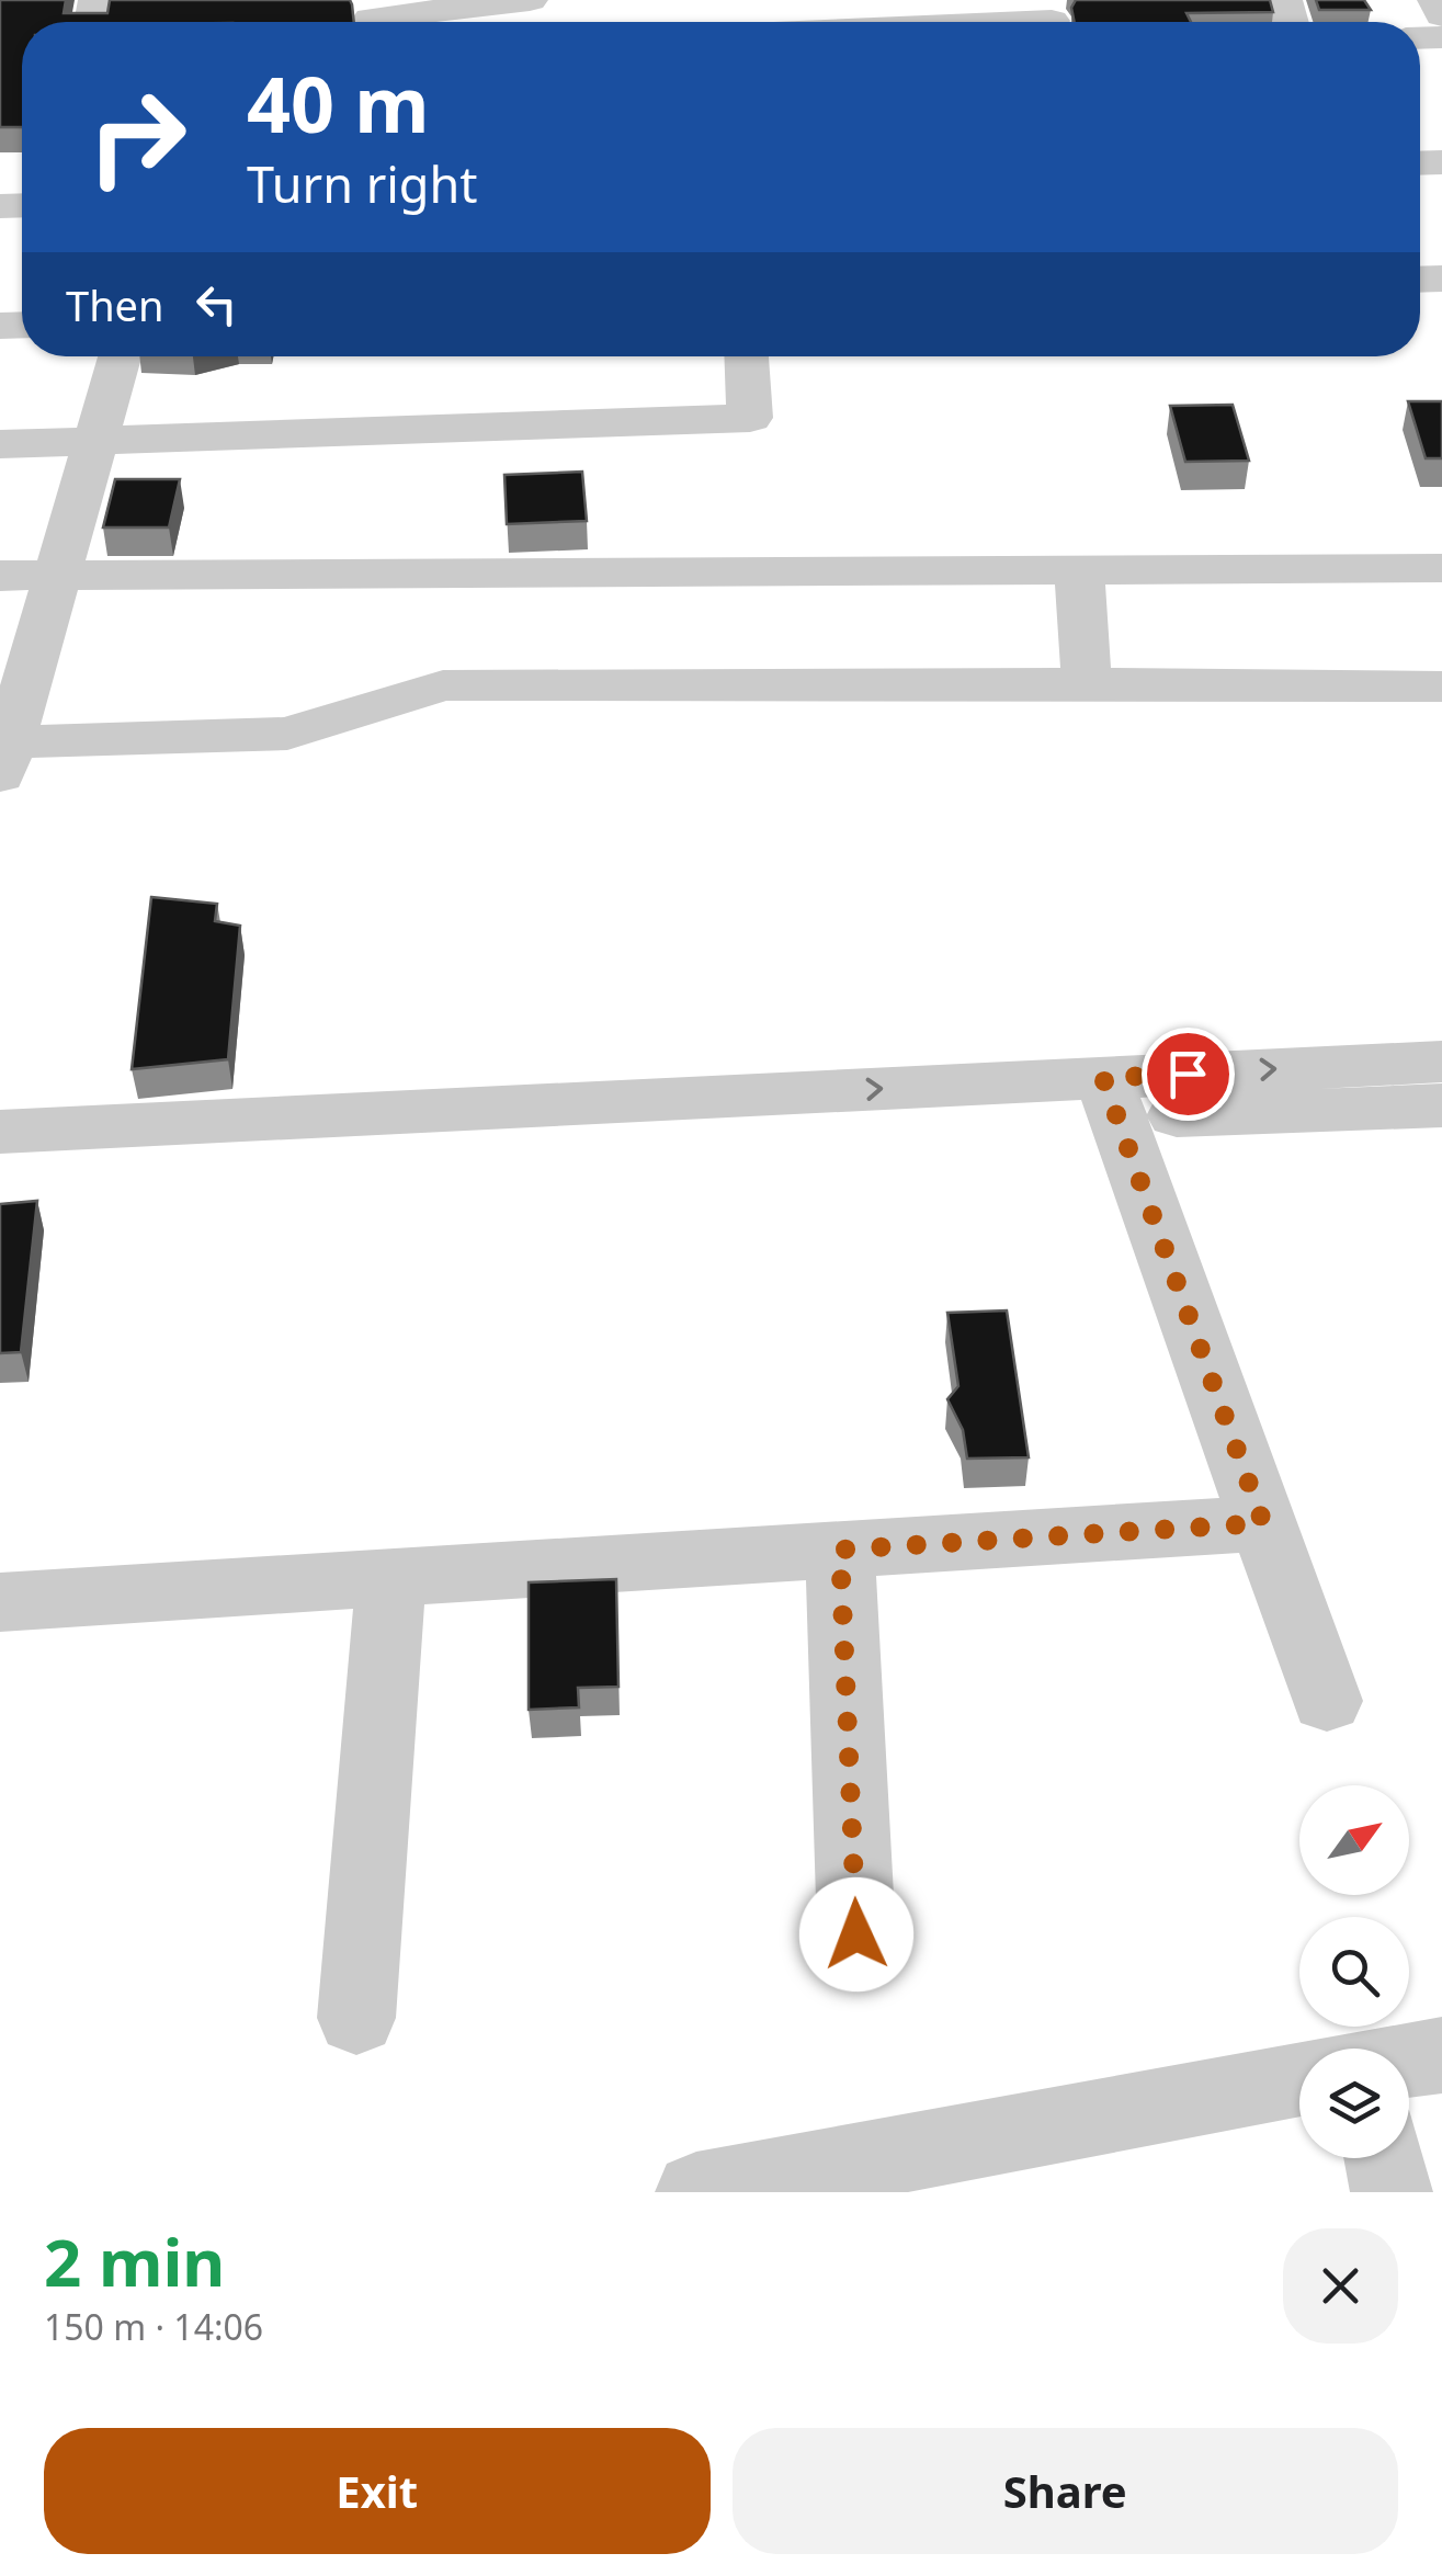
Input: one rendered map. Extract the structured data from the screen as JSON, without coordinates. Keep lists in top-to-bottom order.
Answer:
{
  "north": "top right",
  "page": {
    "turn": ["40 m", "Turn right"],
    "then": "Then",
    "heading": ["2 min", "150 m · 14:06"],
    "buttons": ["Exit", "Share"]
  }
}
